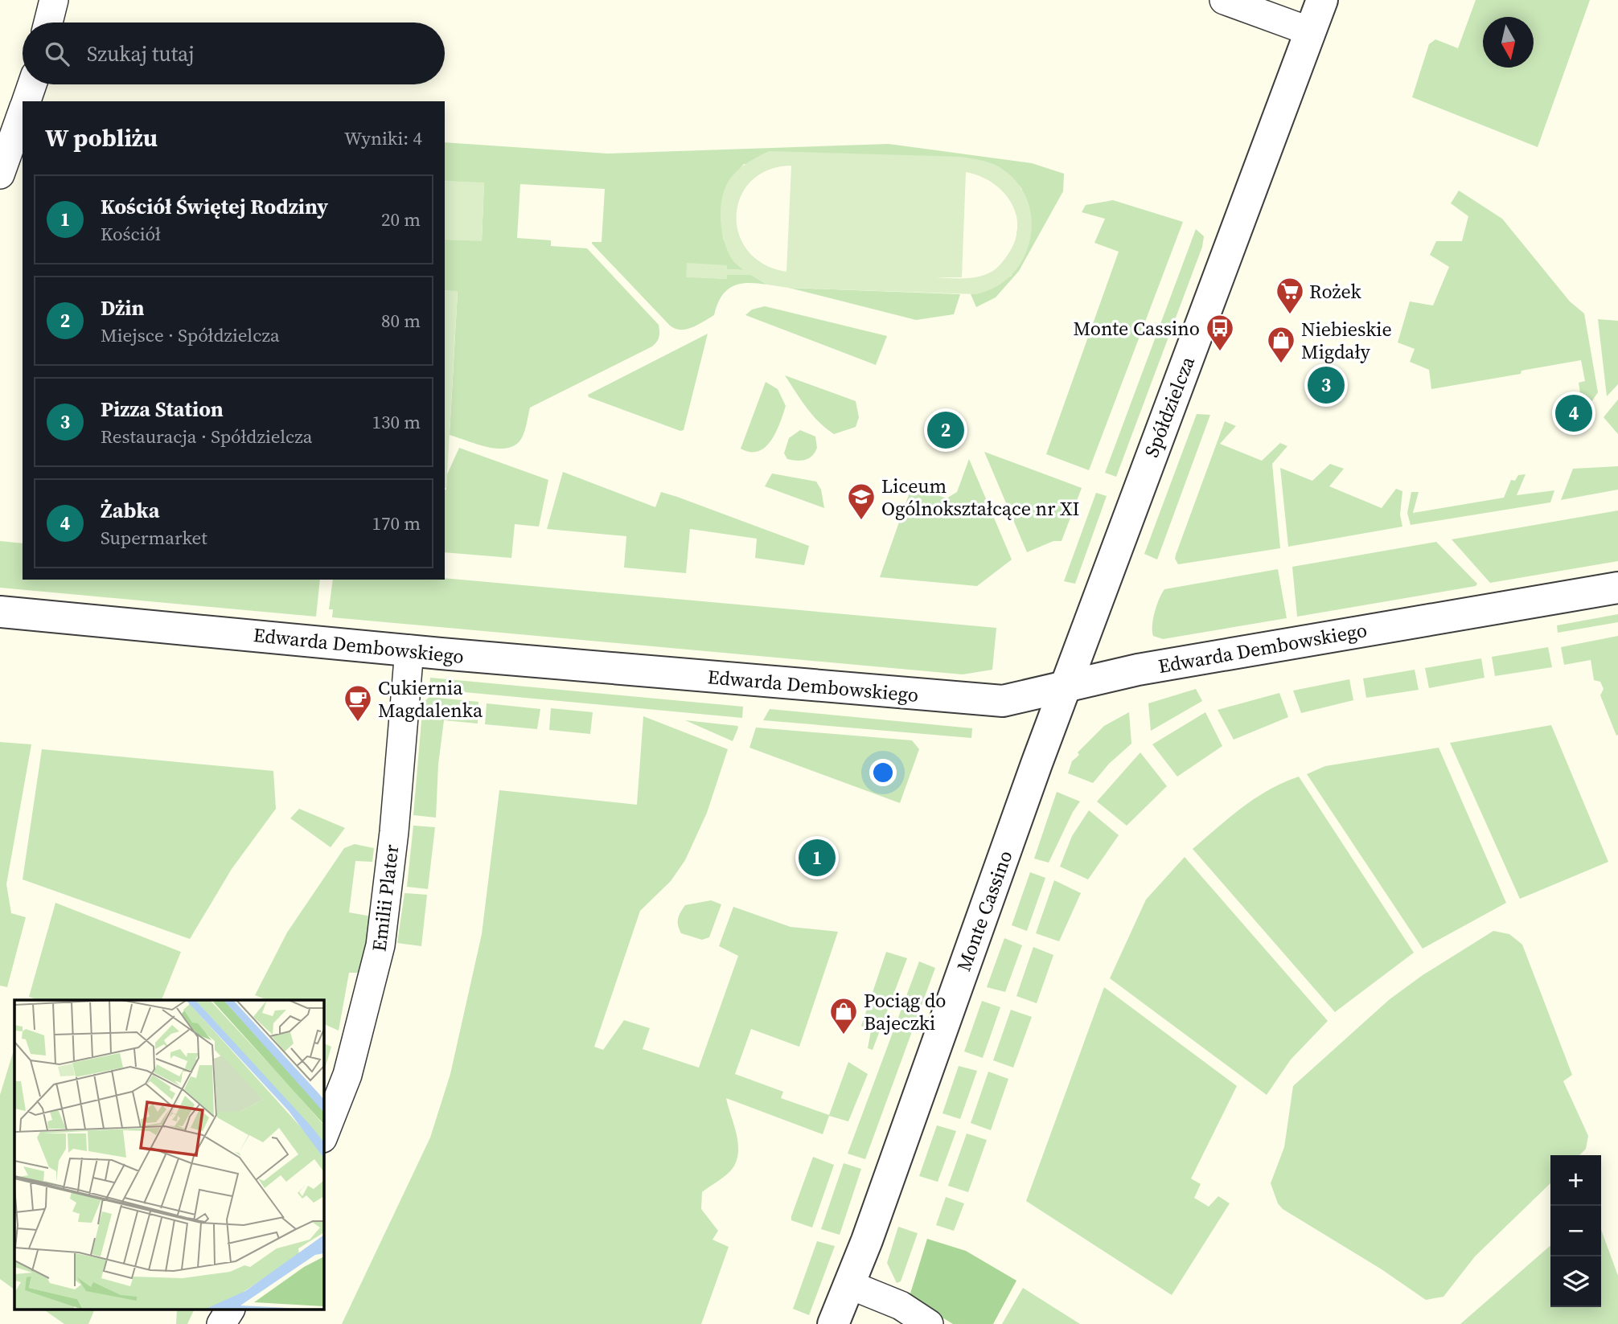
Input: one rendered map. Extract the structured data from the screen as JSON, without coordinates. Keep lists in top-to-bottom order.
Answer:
{
  "streets": {
    "street": [
      "Spółdzielcza",
      "Edwarda Dembowskiego",
      "Emilii Plater",
      "Monte Cassino"
    ]
  },
  "crossings": [
    ["Spółdzielcza", "Edwarda Dembowskiego"],
    ["Spółdzielcza", "Monte Cassino"],
    ["Edwarda Dembowskiego", "Emilii Plater"],
    ["Edwarda Dembowskiego", "Monte Cassino"]
  ],
  "places": {
    "supermarket": ["Rożek"],
    "bus stop": ["Monte Cassino"],
    "shop": ["Niebieskie Migdały", "Pociąg do Bajeczki"],
    "school or university": ["Liceum Ogólnokształcące nr XI"],
    "cafe": ["Cukiernia Magdalenka"]
  },
  "north": "bottom",
  "page": {
    "search": "Szukaj tutaj",
    "heading": ["W pobliżu", "Wyniki: 4"],
    "list": [
      {
        "mark": "1",
        "name": "Kościół Świętej Rodziny",
        "note": "Kościół",
        "value": "20 m"
      },
      {
        "mark": "2",
        "name": "Dżin",
        "note": "Miejsce · Spółdzielcza",
        "value": "80 m"
      },
      {
        "mark": "3",
        "name": "Pizza Station",
        "note": "Restauracja · Spółdzielcza",
        "value": "130 m"
      },
      {
        "mark": "4",
        "name": "Żabka",
        "note": "Supermarket",
        "value": "170 m"
      }
    ],
    "pins": [
      "3",
      "4",
      "2",
      "1"
    ],
    "map_buttons": ["+", "−"]
  }
}
